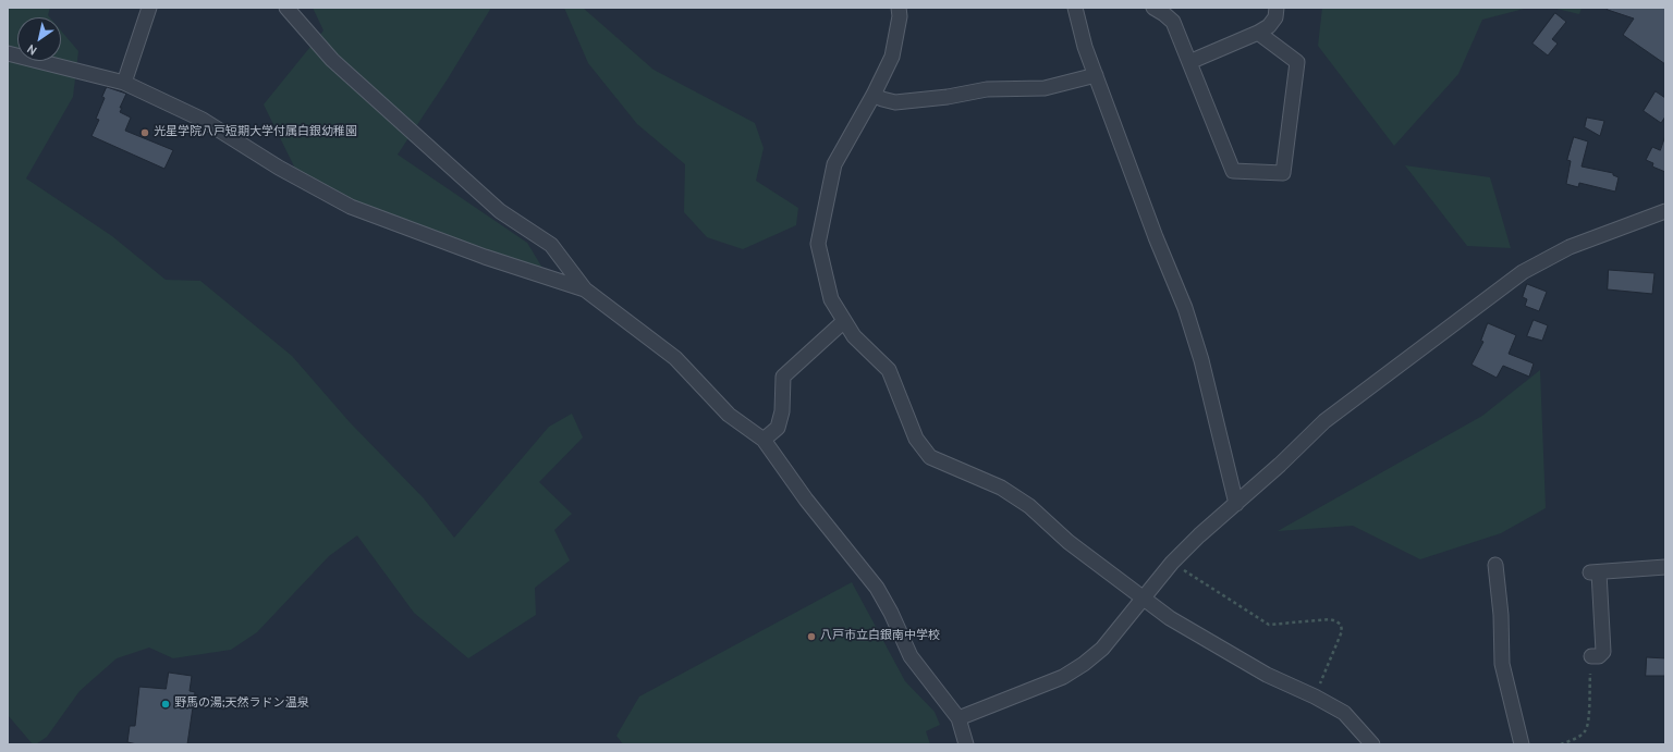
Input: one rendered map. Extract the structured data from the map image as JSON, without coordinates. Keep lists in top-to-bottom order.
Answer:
{
  "places": ["光星学院八戸短期大学付属白銀幼稚園", "八戸市立白銀南中学校", "野馬の湯;天然ラドン温泉"],
  "north": "bottom left"
}
